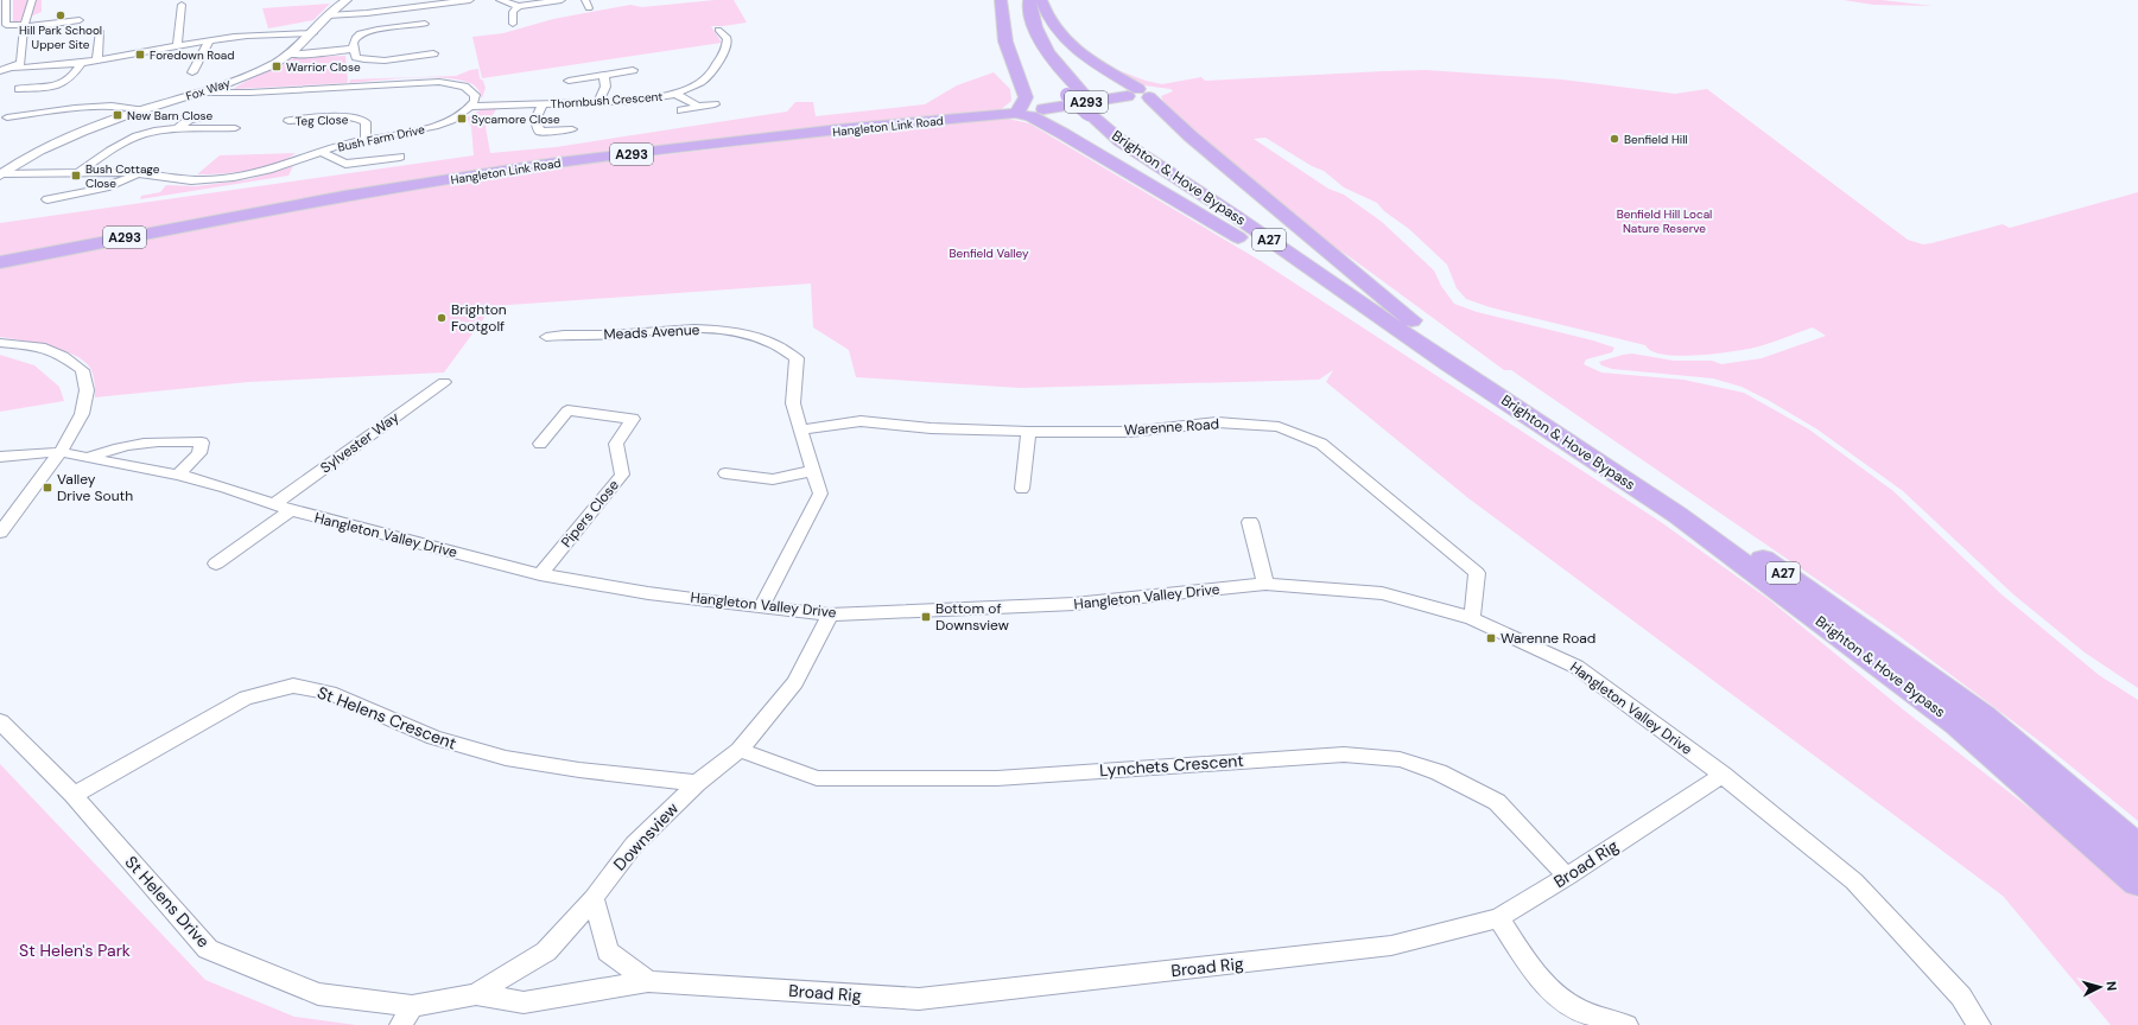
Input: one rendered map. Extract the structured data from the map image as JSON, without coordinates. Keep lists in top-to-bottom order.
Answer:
{
  "streets": {
    "highway": [
      "A293",
      "Hangleton Link Road",
      "Brighton & Hove Bypass",
      "A27"
    ],
    "street": [
      "Fox Way",
      "Thornbush Crescent",
      "Teg Close",
      "Bush Farm Drive",
      "Meads Avenue",
      "Warenne Road",
      "Sylvester Way",
      "Pipers Close",
      "Hangleton Valley Drive",
      "St Helens Crescent",
      "Lynchets Crescent",
      "Downsview",
      "Broad Rig",
      "St Helens Drive"
    ]
  },
  "crossings": [
    ["Fox Way", "Bush Farm Drive"],
    ["Thornbush Crescent", "Bush Farm Drive"],
    ["Teg Close", "Bush Farm Drive"],
    ["Hangleton Link Road", "A27"],
    ["Brighton & Hove Bypass", "A27"],
    ["Meads Avenue", "Warenne Road"],
    ["Meads Avenue", "Hangleton Valley Drive"],
    ["Warenne Road", "Hangleton Valley Drive"],
    ["Sylvester Way", "Hangleton Valley Drive"],
    ["Pipers Close", "Hangleton Valley Drive"],
    ["Hangleton Valley Drive", "Downsview"],
    ["Hangleton Valley Drive", "Broad Rig"],
    ["St Helens Crescent", "Downsview"],
    ["St Helens Crescent", "St Helens Drive"],
    ["Lynchets Crescent", "Downsview"],
    ["Lynchets Crescent", "Broad Rig"],
    ["Downsview", "Broad Rig"],
    ["Downsview", "St Helens Drive"]
  ],
  "parks": ["Benfield Hill Local Nature Reserve", "Benfield Valley", "St Helen's Park"],
  "places": {
    "other": ["Hill Park School Upper Site", "Benfield Hill", "Brighton Footgolf"],
    "transit": [
      "Foredown Road",
      "Warrior Close",
      "New Barn Close",
      "Sycamore Close",
      "Bush Cottage Close",
      "Valley Drive South",
      "Bottom of Downsview",
      "Warenne Road"
    ]
  },
  "north": "right"
}
